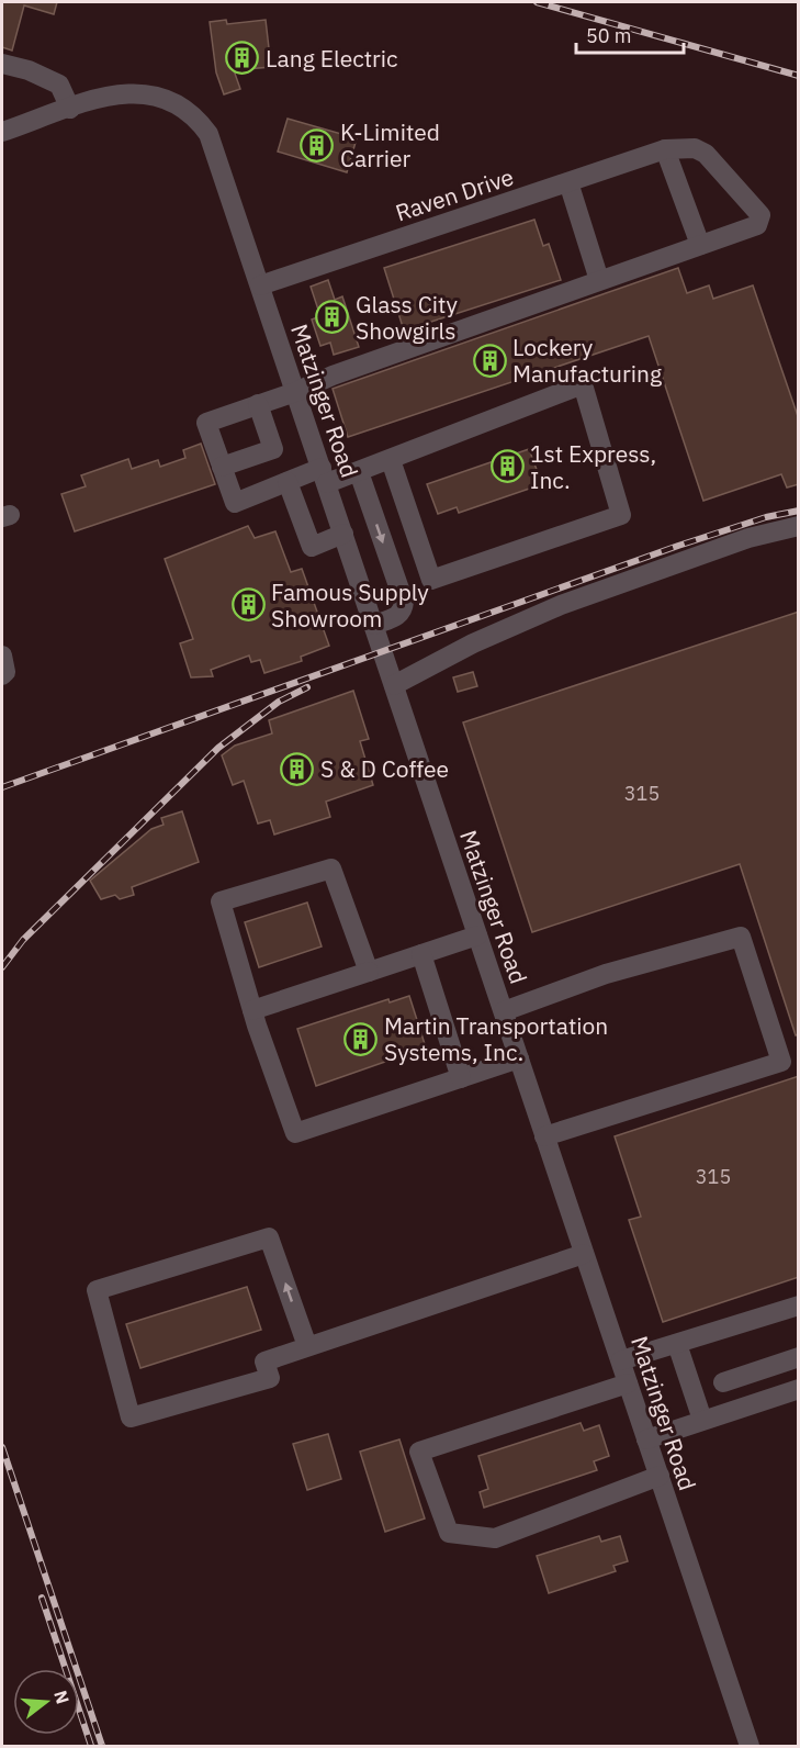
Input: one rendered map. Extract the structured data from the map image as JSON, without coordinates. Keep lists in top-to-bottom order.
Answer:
{
  "streets": {
    "street": ["Raven Drive", "Matzinger Road"]
  },
  "crossings": [
    ["Raven Drive", "Matzinger Road"]
  ],
  "places": {
    "building": [
      "Lang Electric",
      "K-Limited Carrier",
      "Glass City Showgirls",
      "Lockery Manufacturing",
      "1st Express, Inc.",
      "Famous Supply Showroom",
      "S & D Coffee",
      "Martin Transportation Systems, Inc."
    ]
  },
  "house_numbers": ["315", "315"],
  "scale_bar": "50 m",
  "north": "right"
}
